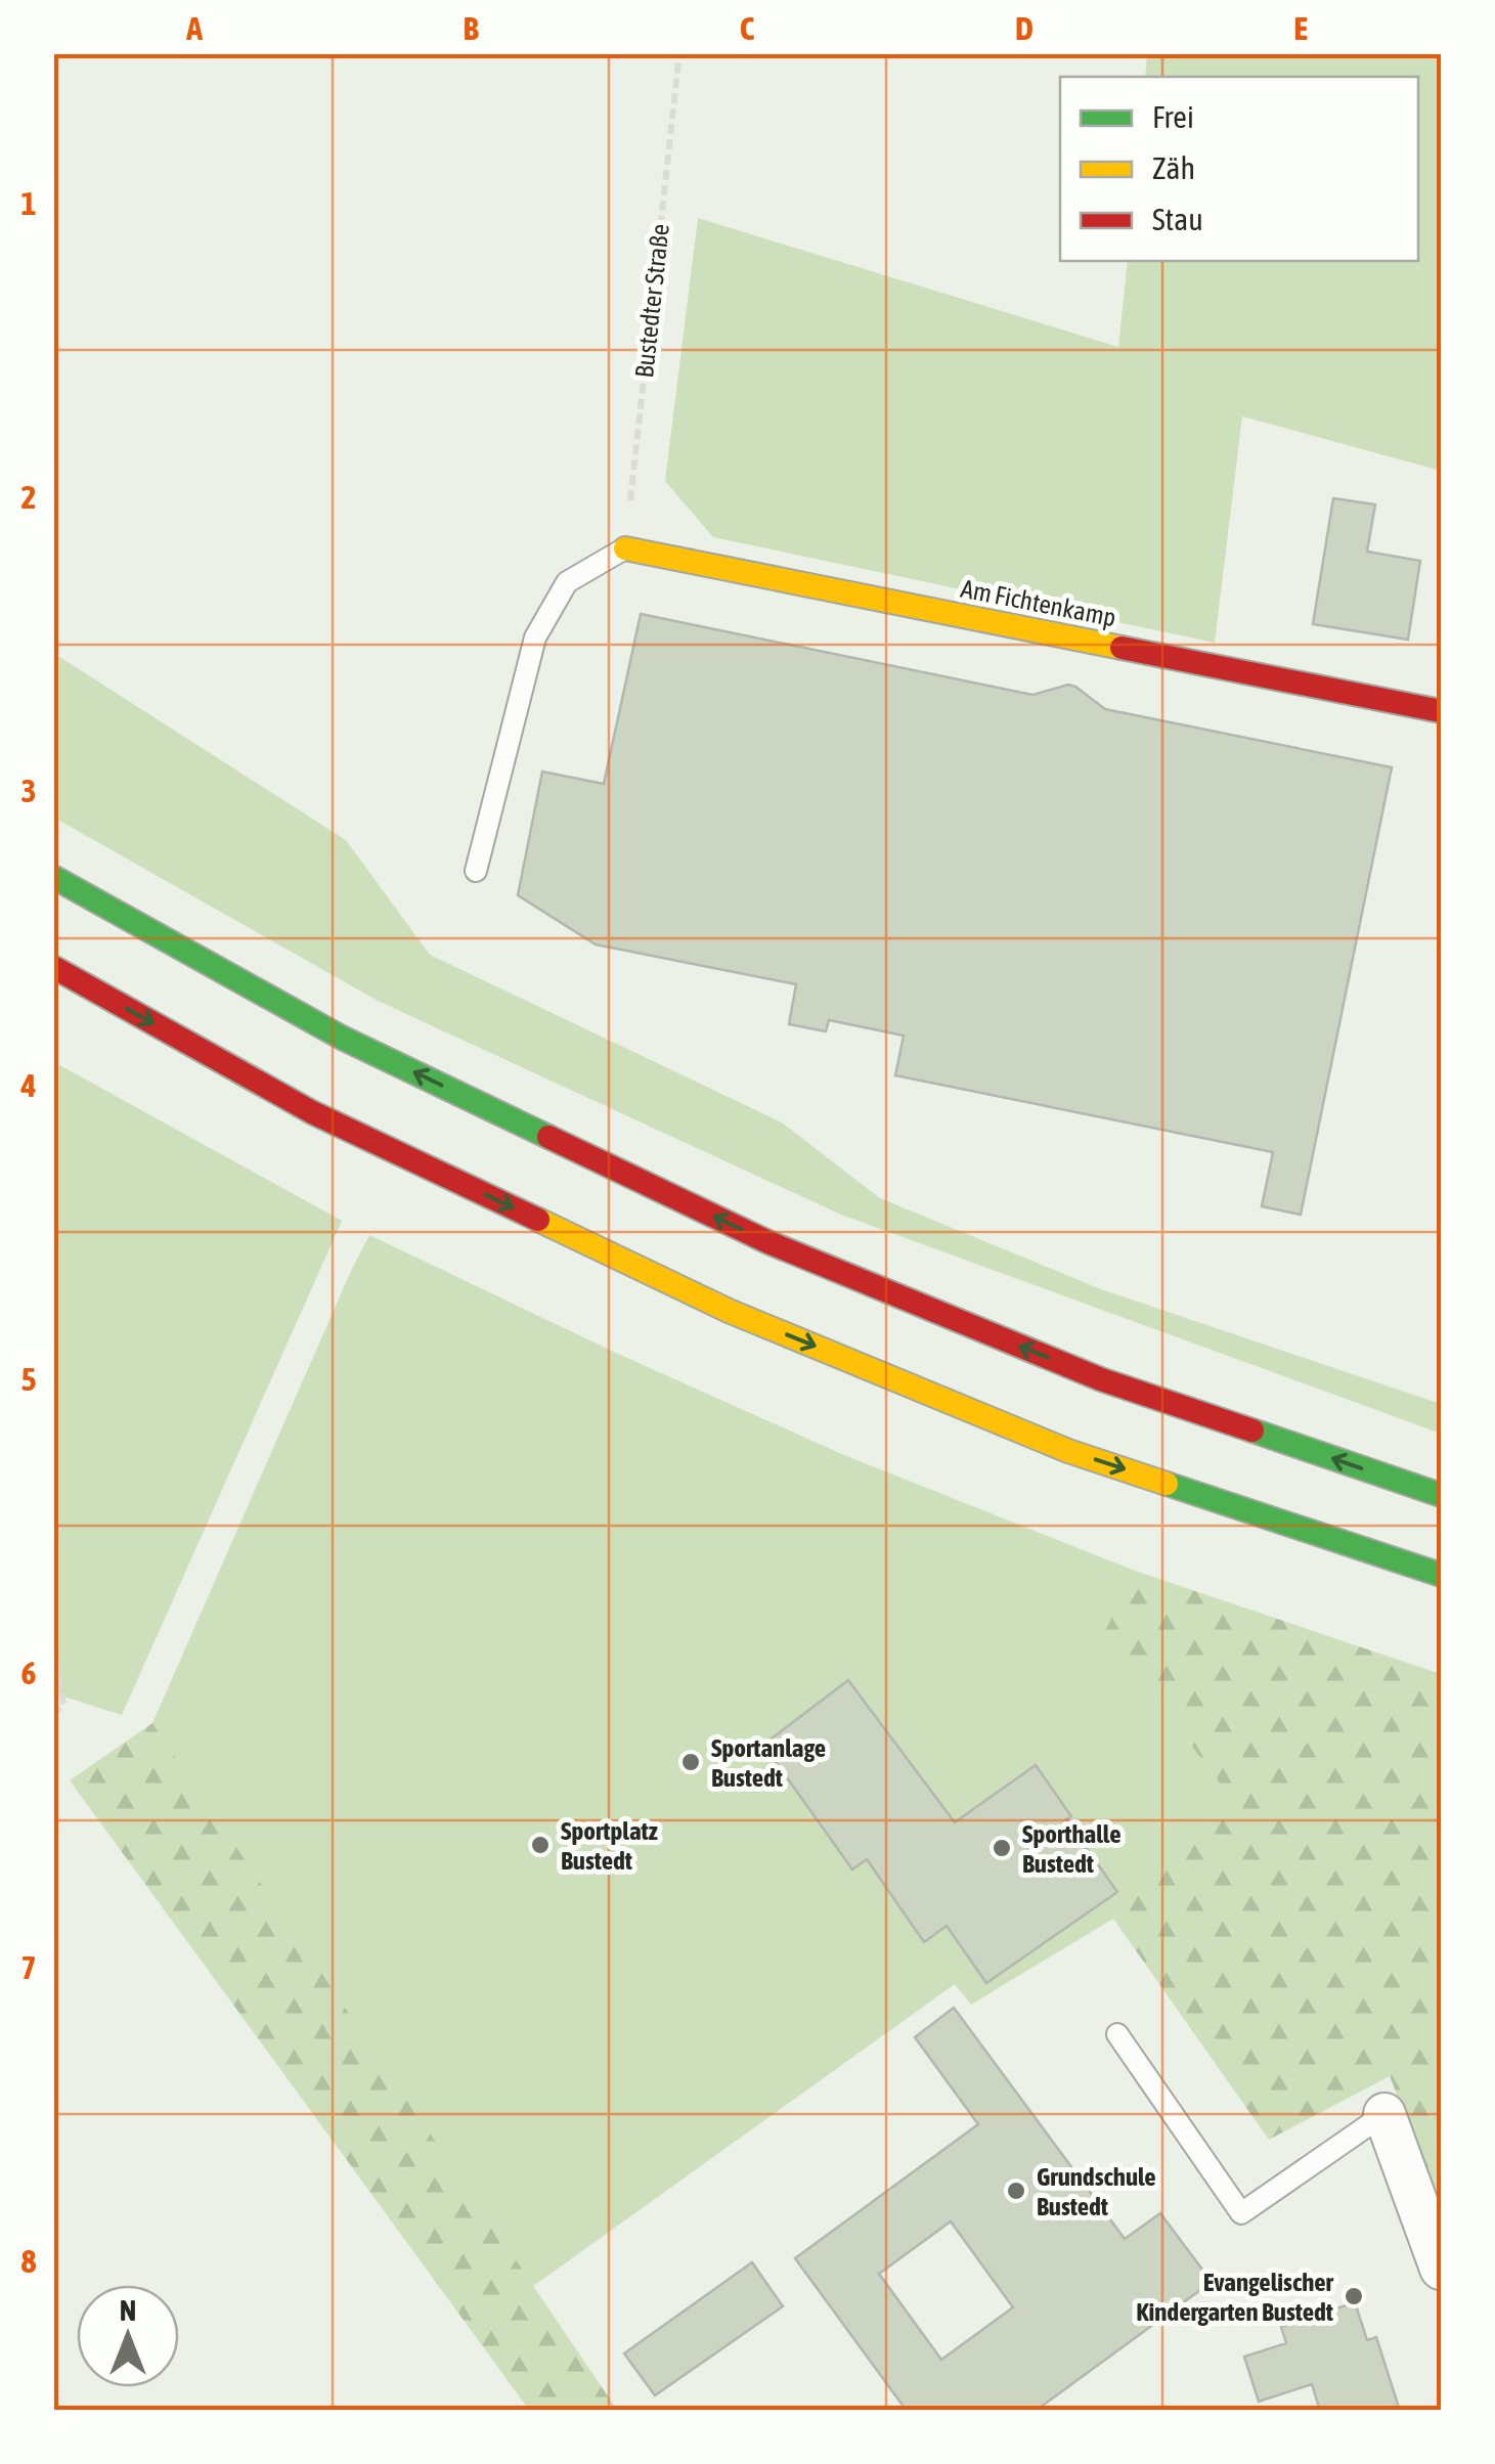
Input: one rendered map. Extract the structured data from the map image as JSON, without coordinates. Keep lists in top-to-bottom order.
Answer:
{
  "streets": {
    "main road": ["Am Fichtenkamp"],
    "path": ["Bustedter Straße"]
  },
  "crossings": [
    ["Bustedter Straße", "Am Fichtenkamp"]
  ],
  "places": [
    "Sportanlage Bustedt",
    "Sportplatz Bustedt",
    "Sporthalle Bustedt",
    "Grundschule Bustedt",
    "Evangelischer Kindergarten Bustedt"
  ],
  "legend": ["Frei", "Zäh", "Stau"],
  "north": "top",
  "grid": {
    "columns": [
      "A",
      "B",
      "C",
      "D",
      "E"
    ],
    "rows": [
      "1",
      "2",
      "3",
      "4",
      "5",
      "6",
      "7",
      "8"
    ]
  }
}
